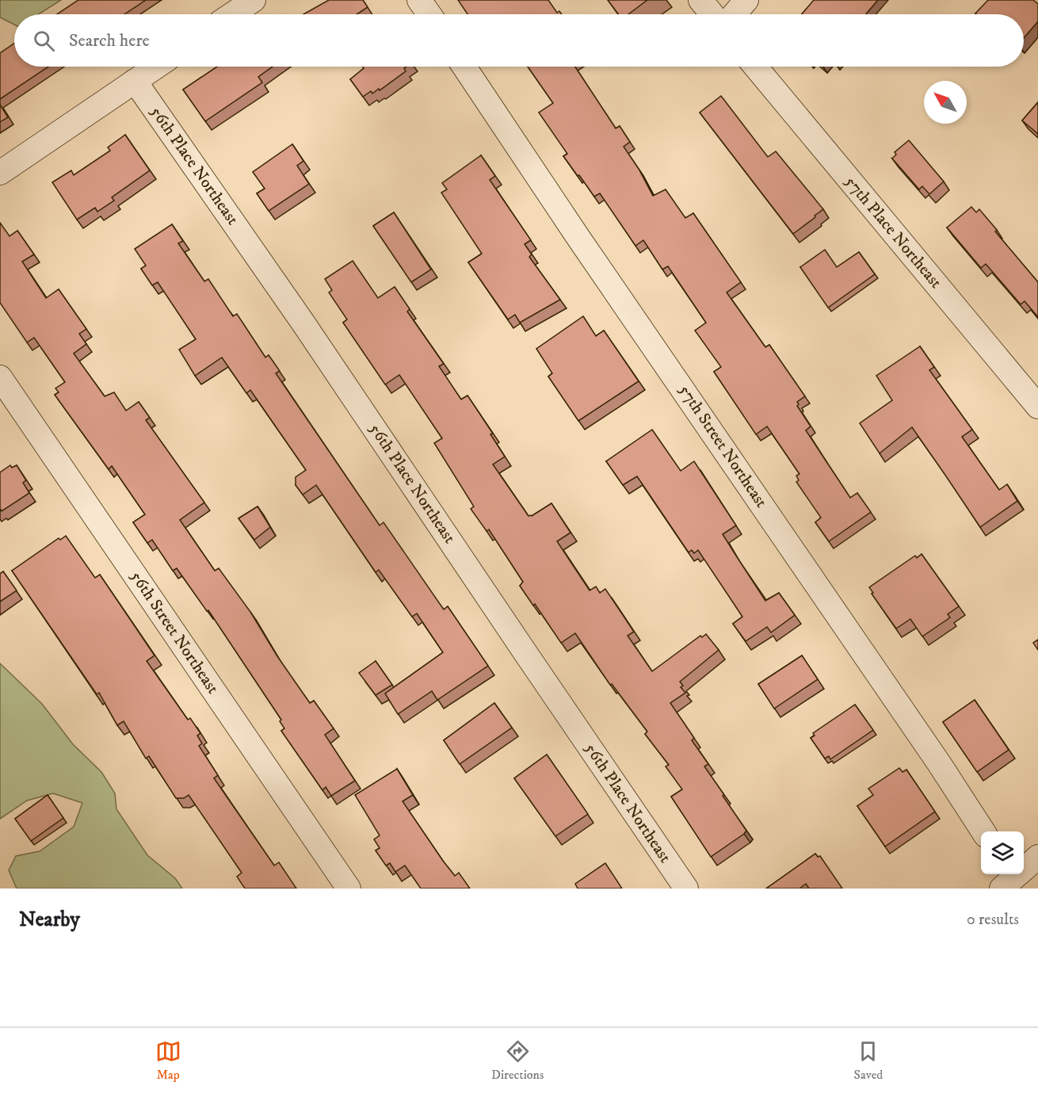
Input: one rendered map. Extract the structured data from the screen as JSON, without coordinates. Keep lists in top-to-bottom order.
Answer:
{
  "streets": {
    "street": [
      "56th Place Northeast",
      "57th Place Northeast",
      "57th Street Northeast",
      "56th Street Northeast"
    ]
  },
  "north": "top left",
  "page": {
    "search": "Search here",
    "heading": ["Nearby", "0 results"],
    "nav": ["Map", "Directions", "Saved"]
  }
}
